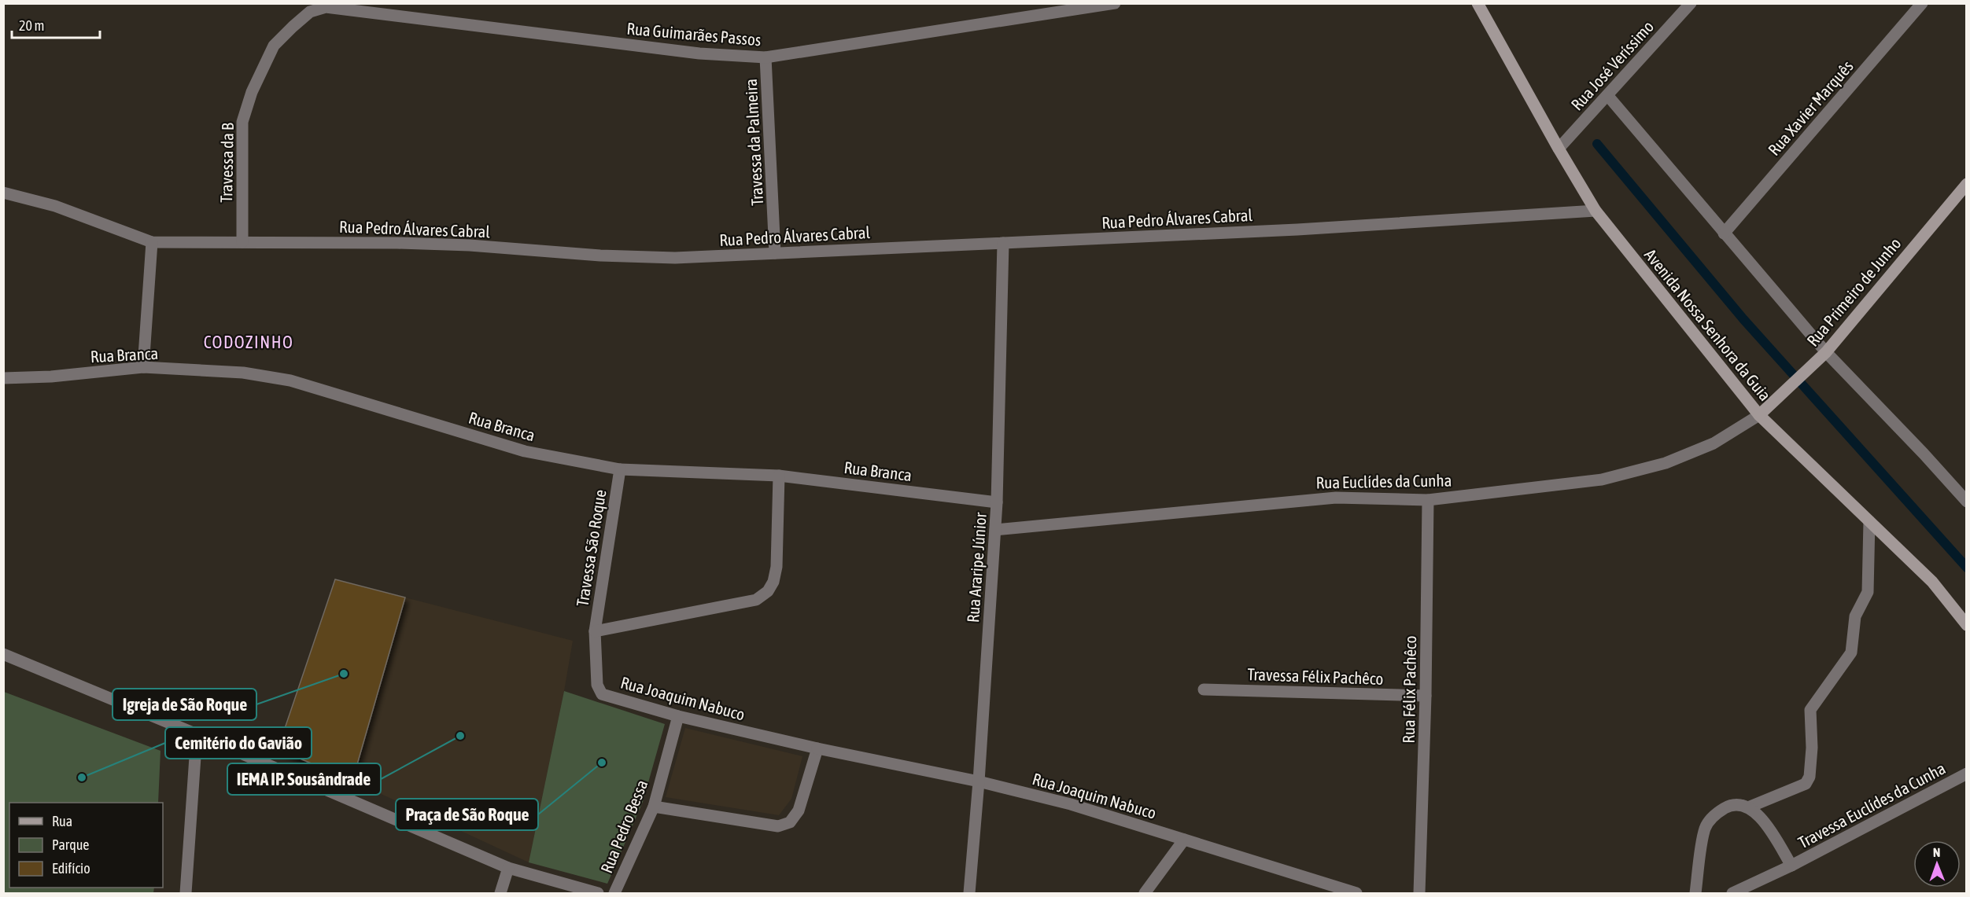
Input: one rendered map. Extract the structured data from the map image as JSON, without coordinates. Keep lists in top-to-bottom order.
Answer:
{
  "streets": {
    "street": [
      "Rua Guimarães Passos",
      "Rua José Veríssimo",
      "Rua Xavier Marquês",
      "Travessa da Palmeira",
      "Travessa da B",
      "Rua Pedro Álvares Cabral",
      "Rua Primeiro de Junho",
      "Avenida Nossa Senhora da Guia",
      "Rua Branca",
      "Rua Euclídes da Cunha",
      "Travessa São Roque",
      "Rua Araripe Júnior",
      "Travessa Félix Pachêco",
      "Rua Félix Pachêco",
      "Rua Joaquim Nabuco",
      "Travessa Euclídes da Cunha",
      "Rua Pedro Bessa"
    ]
  },
  "crossings": [
    ["Rua Guimarães Passos", "Travessa da Palmeira"],
    ["Rua Guimarães Passos", "Travessa da B"],
    ["Rua José Veríssimo", "Avenida Nossa Senhora da Guia"],
    ["Travessa da Palmeira", "Rua Pedro Álvares Cabral"],
    ["Travessa da B", "Rua Pedro Álvares Cabral"],
    ["Rua Pedro Álvares Cabral", "Avenida Nossa Senhora da Guia"],
    ["Rua Pedro Álvares Cabral", "Rua Araripe Júnior"],
    ["Rua Primeiro de Junho", "Avenida Nossa Senhora da Guia"],
    ["Rua Primeiro de Junho", "Rua Euclídes da Cunha"],
    ["Avenida Nossa Senhora da Guia", "Rua Euclídes da Cunha"],
    ["Rua Branca", "Travessa São Roque"],
    ["Rua Branca", "Rua Araripe Júnior"],
    ["Rua Euclídes da Cunha", "Rua Araripe Júnior"],
    ["Rua Euclídes da Cunha", "Rua Félix Pachêco"],
    ["Travessa São Roque", "Rua Joaquim Nabuco"],
    ["Rua Araripe Júnior", "Rua Joaquim Nabuco"],
    ["Travessa Félix Pachêco", "Rua Félix Pachêco"],
    ["Rua Joaquim Nabuco", "Rua Pedro Bessa"]
  ],
  "districts": ["CODOZINHO"],
  "places": [
    "Igreja de São Roque",
    "IEMA IP. Sousândrade",
    "Praça de São Roque",
    "Cemitério do Gavião"
  ],
  "legend": ["Rua", "Parque", "Edifício"],
  "scale_bar": "20 m",
  "north": "top"
}
